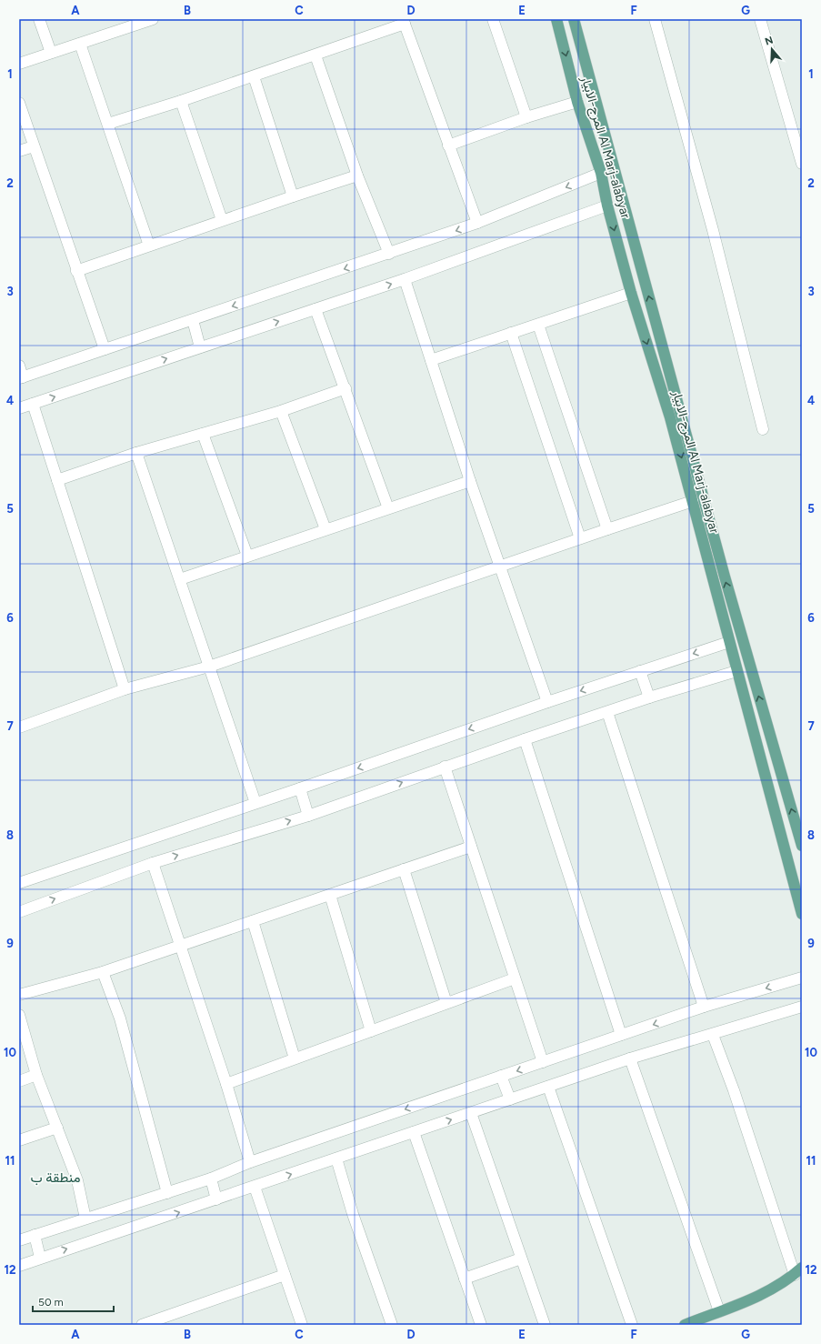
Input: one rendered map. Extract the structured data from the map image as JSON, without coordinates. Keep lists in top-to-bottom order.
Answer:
{
  "streets": {
    "main road": ["المرج-الابيار Al Marj-alabyar"]
  },
  "districts": ["منطقة ب"],
  "scale_bar": "50 m",
  "north": "top",
  "grid": {
    "columns": [
      "A",
      "B",
      "C",
      "D",
      "E",
      "F",
      "G"
    ],
    "rows": [
      "1",
      "2",
      "3",
      "4",
      "5",
      "6",
      "7",
      "8",
      "9",
      "10",
      "11",
      "12"
    ]
  }
}
